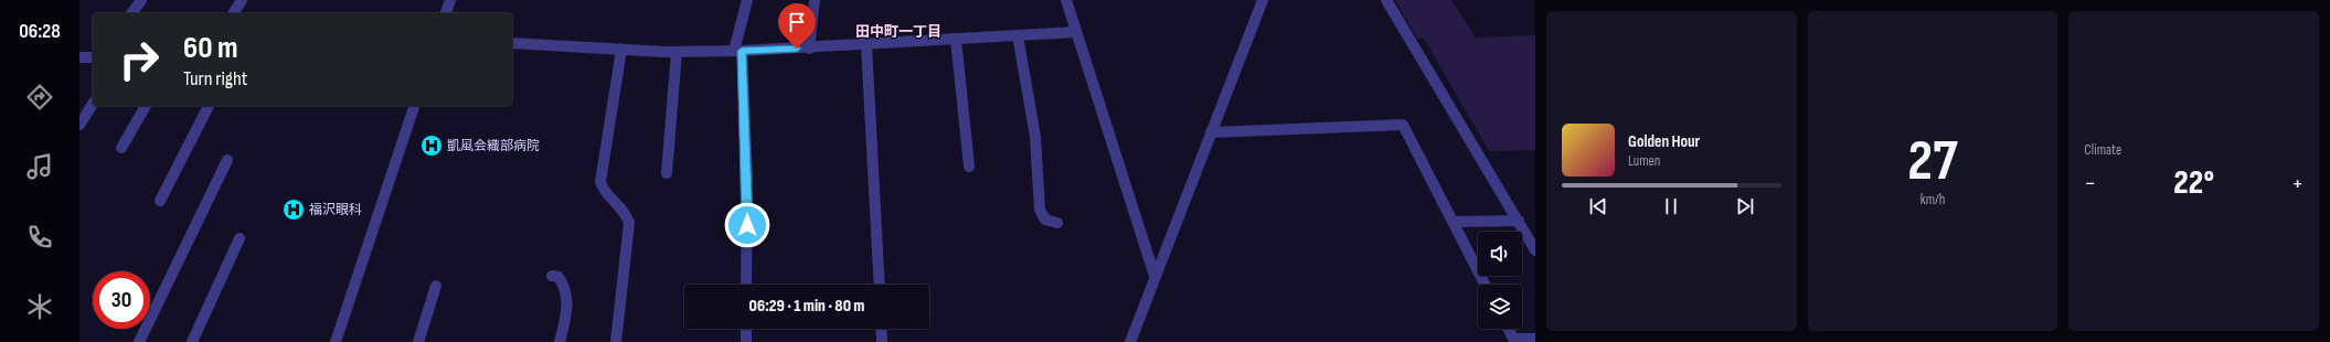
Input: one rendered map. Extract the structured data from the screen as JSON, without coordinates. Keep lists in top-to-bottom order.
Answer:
{
  "districts": ["田中町一丁目"],
  "places": {
    "hospital": ["凱風会織部病院", "福沢眼科"]
  },
  "page": {
    "tabs": "06:28",
    "tile": [
      ["27", "km/h"],
      "Climate"
    ],
    "turn": ["60 m", "Turn right"],
    "song": ["Golden Hour", "Lumen"],
    "heat": ["−", "22°", "+"],
    "limit": "30",
    "trip": "06:29 · 1 min · 80 m"
  }
}
